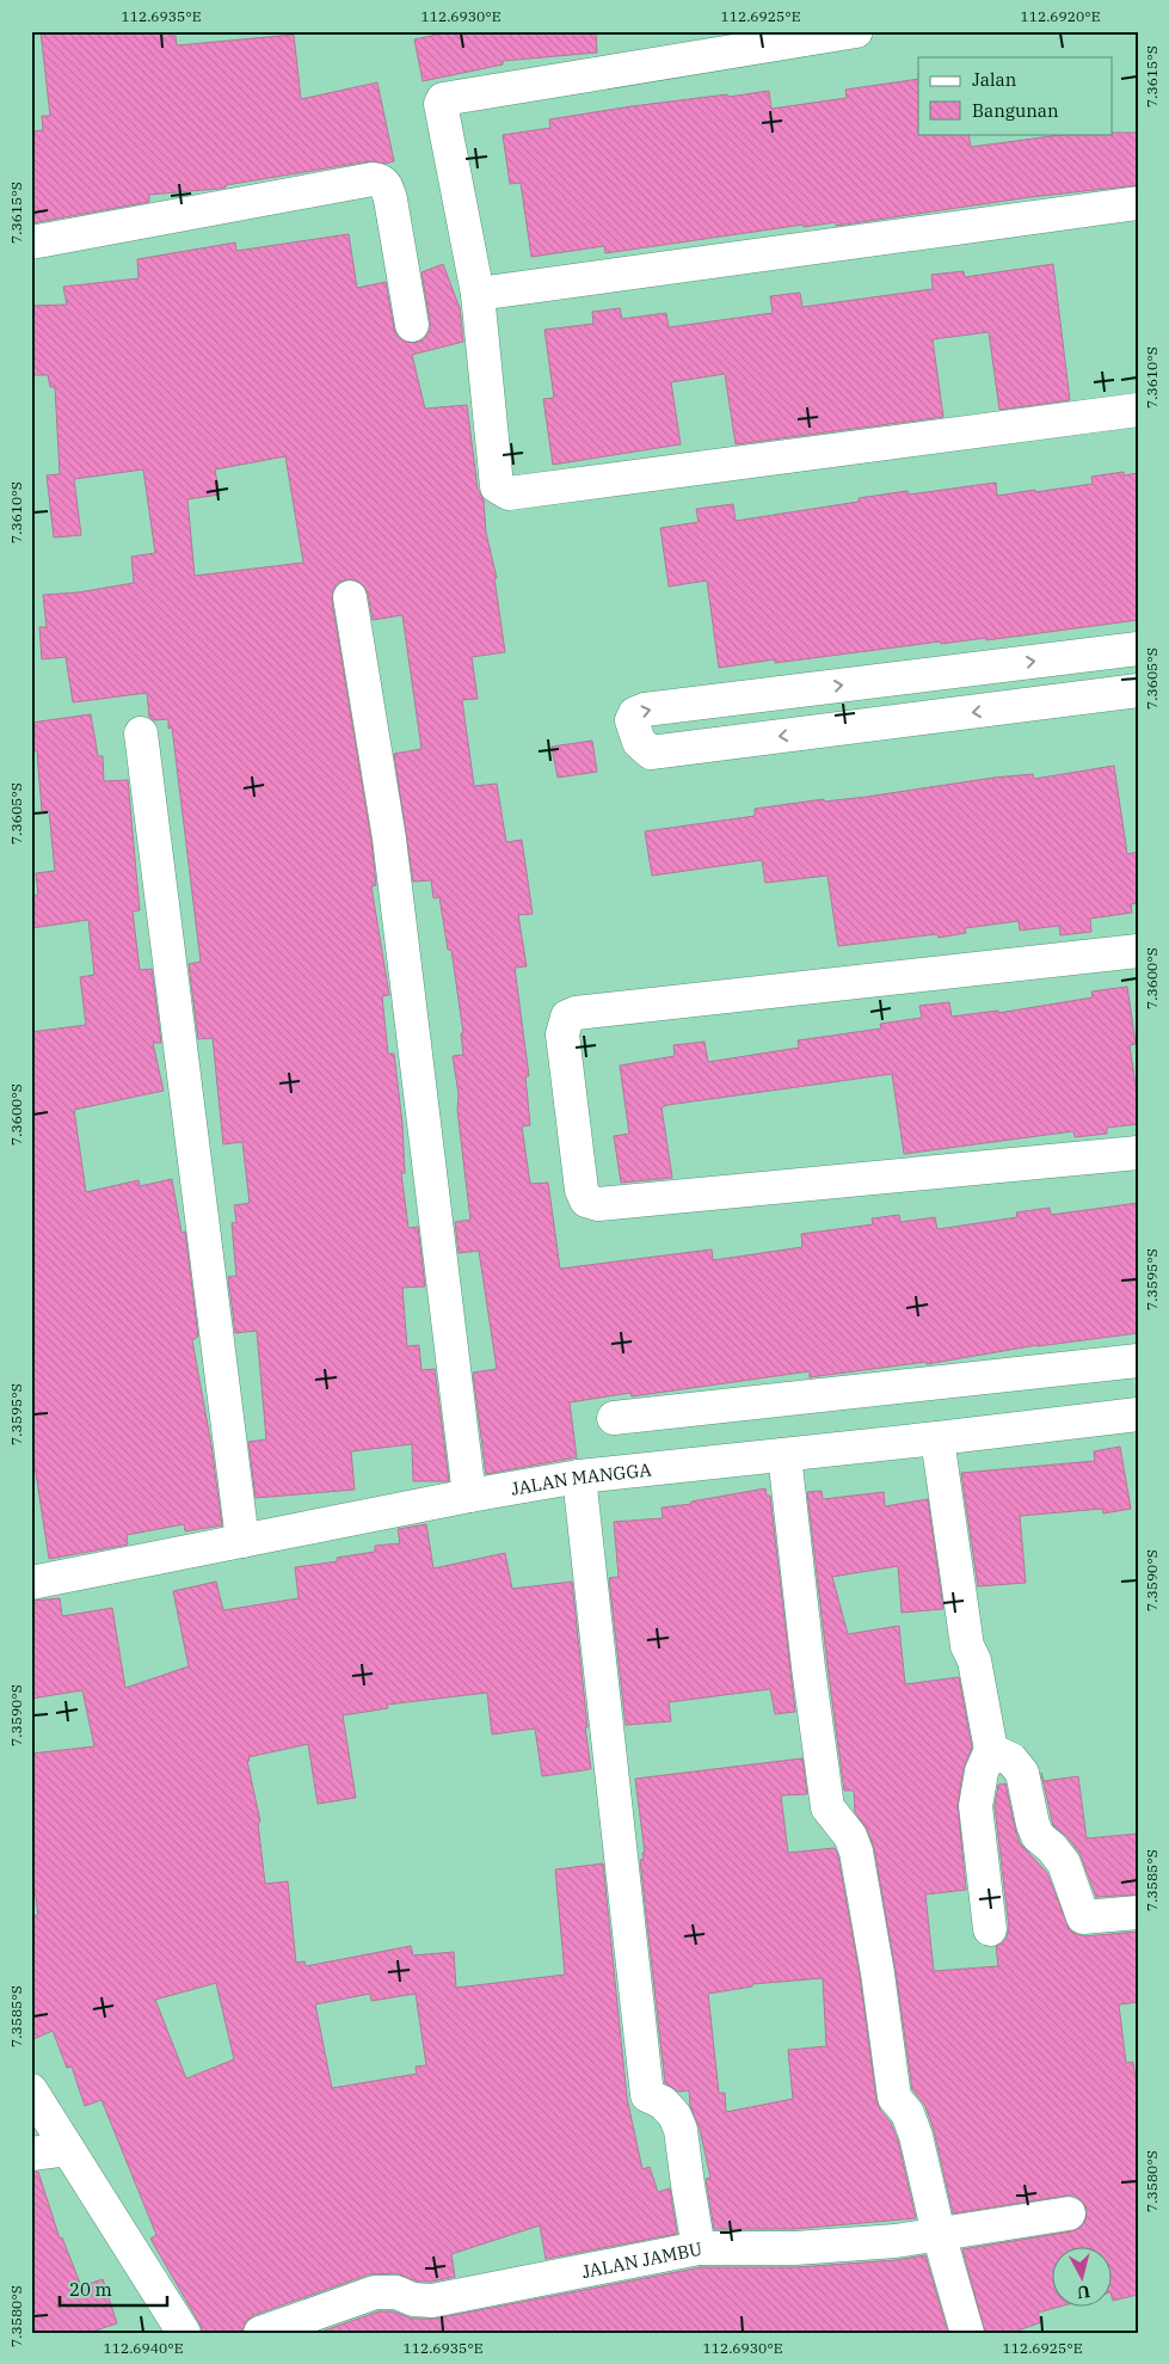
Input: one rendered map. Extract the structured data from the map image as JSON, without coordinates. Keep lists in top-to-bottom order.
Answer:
{
  "streets": {
    "street": ["JALAN MANGGA", "JALAN JAMBU"]
  },
  "legend": ["Jalan", "Bangunan"],
  "scale_bar": "20 m",
  "north": "bottom",
  "coordinates": [
    "112.6935°E",
    "112.6930°E",
    "112.6925°E",
    "112.6920°E",
    "7.3615°S",
    "7.3610°S",
    "7.3605°S",
    "7.3600°S",
    "7.3595°S",
    "7.3590°S",
    "7.3585°S",
    "7.3580°S",
    "112.6940°E"
  ]
}
